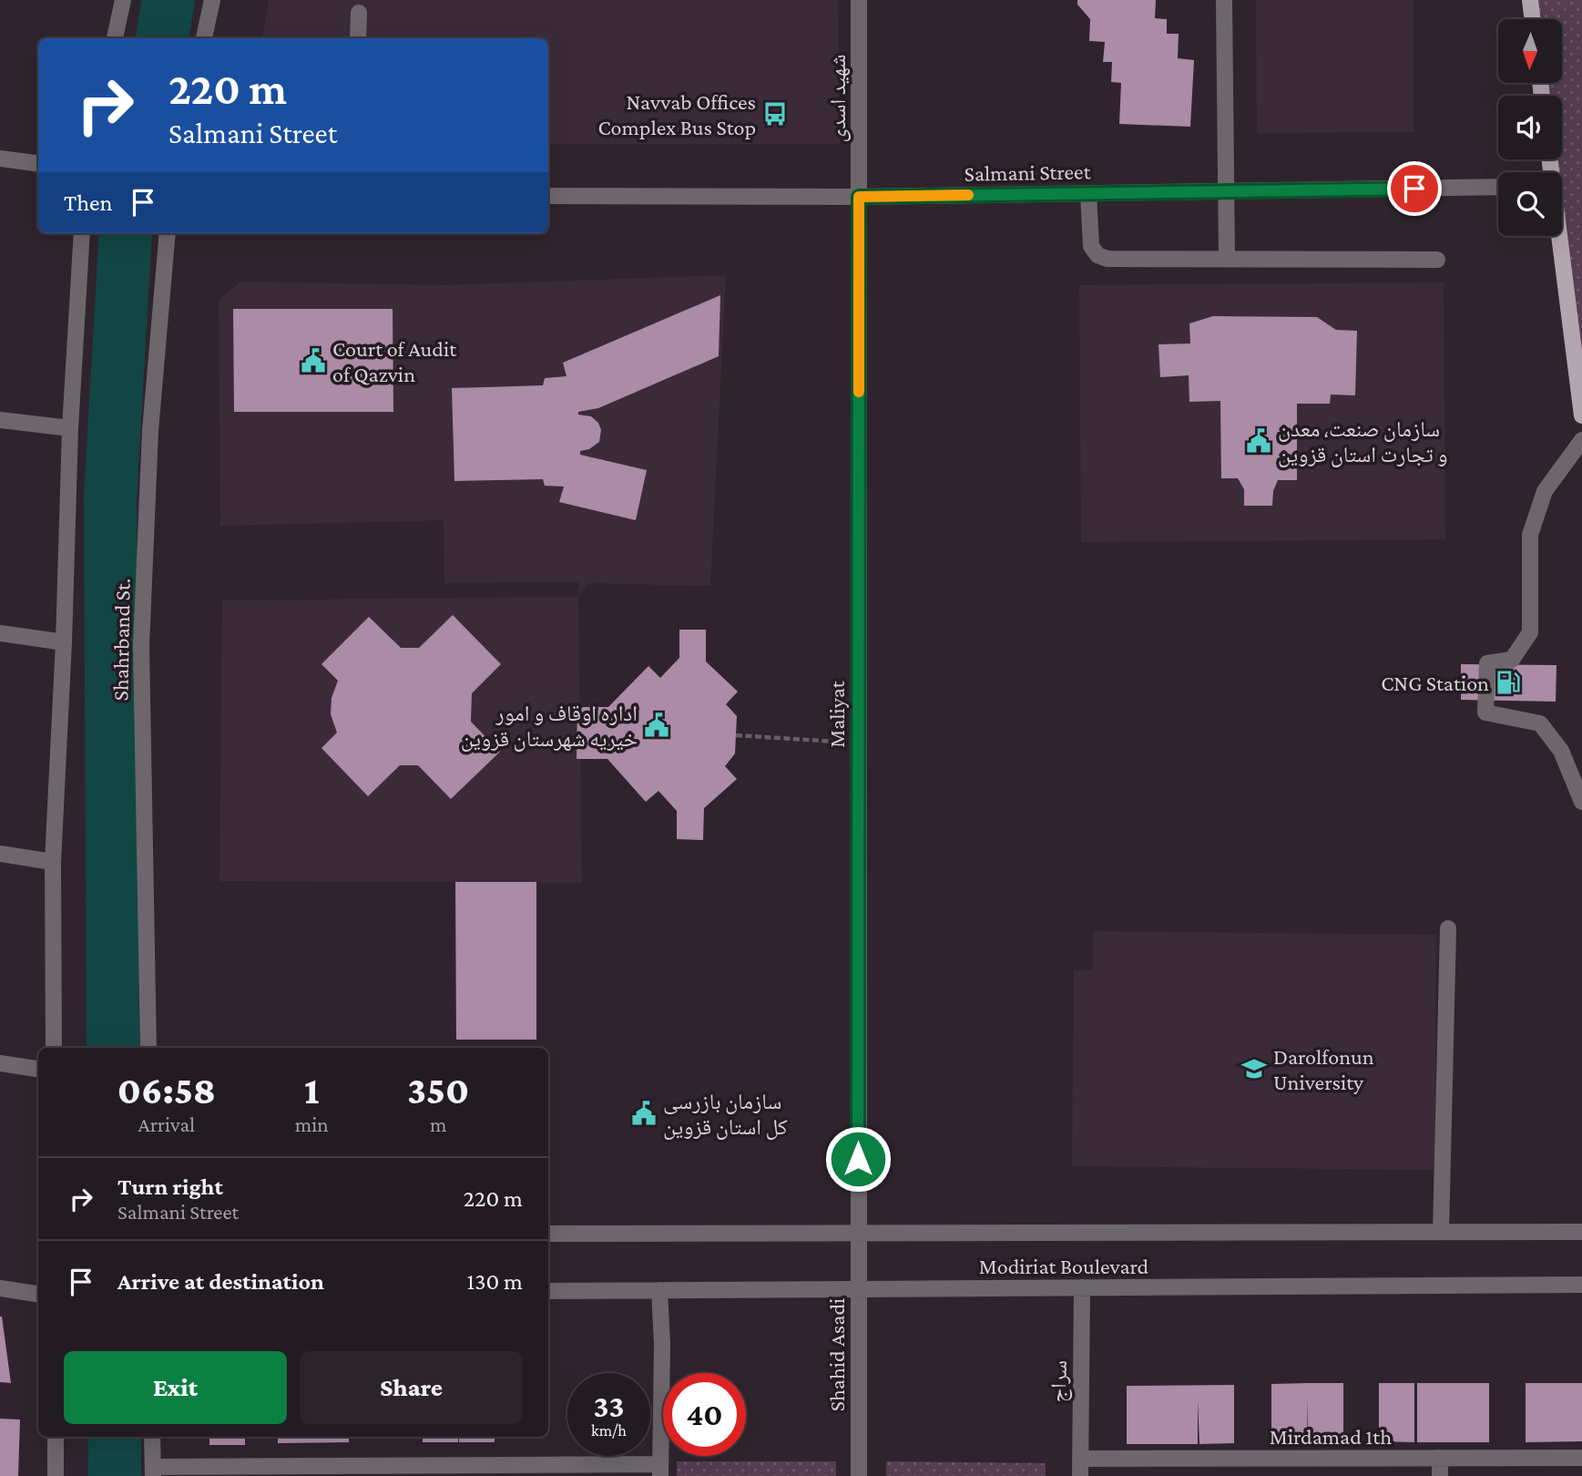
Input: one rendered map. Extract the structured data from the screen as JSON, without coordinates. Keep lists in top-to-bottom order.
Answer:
{
  "streets": {
    "street": [
      "شهید اسدی",
      "Salmani Street",
      "Shahrband St.",
      "Maliyat",
      "Modiriat Boulevard",
      "Shahid Asadi",
      "سراج",
      "Mirdamad 1th"
    ]
  },
  "crossings": [
    ["شهید اسدی", "Salmani Street"],
    ["شهید اسدی", "Maliyat"],
    ["Salmani Street", "Maliyat"],
    ["Maliyat", "Modiriat Boulevard"],
    ["Maliyat", "Shahid Asadi"],
    ["Modiriat Boulevard", "Shahid Asadi"],
    ["Modiriat Boulevard", "سراج"],
    ["سراج", "Mirdamad 1th"]
  ],
  "places": {
    "bus stop": ["Navvab Offices Complex Bus Stop"],
    "public building": [
      "Court of Audit of Qazvin",
      "سازمان صنعت، معدن و تجارت استان قزوین",
      "اداره اوقاف و امور خیریه شهرستان قزوین",
      "سازمان بازرسی کل استان قزوین"
    ],
    "fuel station": ["CNG Station"],
    "school or university": ["Darolfonun University"]
  },
  "north": "bottom",
  "page": {
    "turn": ["220 m", "Salmani Street"],
    "then": "Then",
    "eta": [
      "06:58",
      "Arrival",
      "1",
      "min",
      "350",
      "m"
    ],
    "list": [
      {
        "name": "Turn right",
        "note": "Salmani Street",
        "value": "220 m"
      },
      {
        "name": "Arrive at destination",
        "value": "130 m"
      }
    ],
    "buttons": ["Exit", "Share"],
    "speed": "33 km/h",
    "limit": "40"
  }
}
